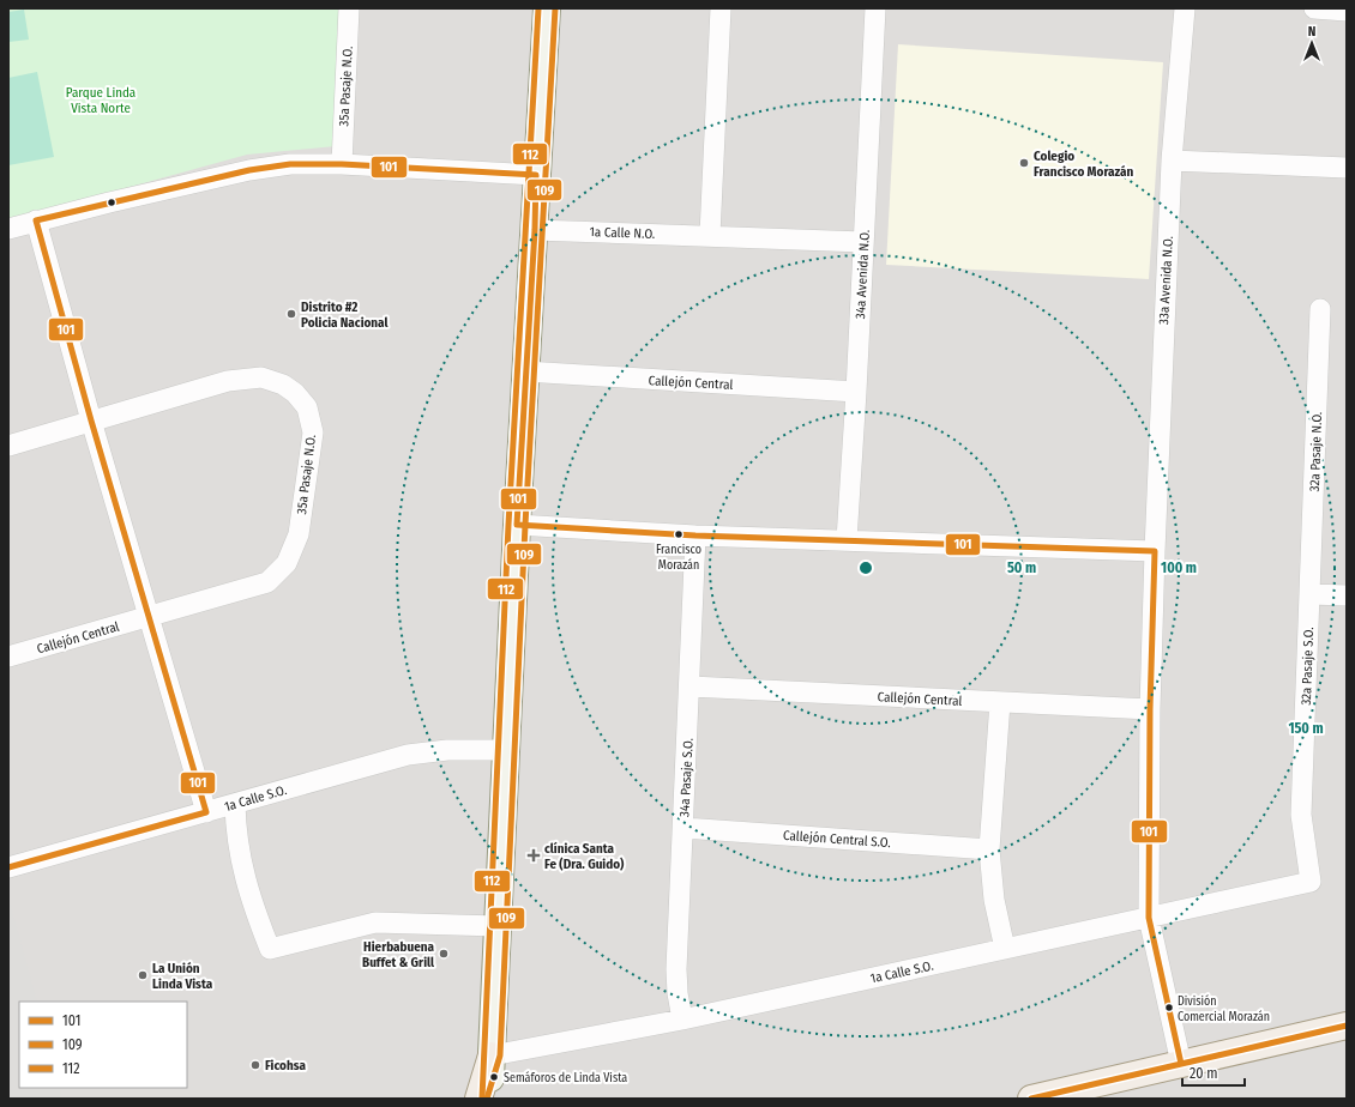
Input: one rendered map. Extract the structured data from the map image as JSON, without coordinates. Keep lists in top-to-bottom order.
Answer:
{
  "streets": {
    "street": [
      "35a Pasaje N.O.",
      "1a Calle N.O.",
      "34a Avenida N.O.",
      "33a Avenida N.O.",
      "Callejón Central",
      "32a Pasaje N.O.",
      "32a Pasaje S.O.",
      "34a Pasaje S.O.",
      "1a Calle S.O.",
      "Callejón Central S.O."
    ]
  },
  "crossings": [
    ["35a Pasaje N.O.", "Callejón Central"],
    ["1a Calle N.O.", "34a Avenida N.O."],
    ["34a Avenida N.O.", "Callejón Central"],
    ["33a Avenida N.O.", "Callejón Central"],
    ["33a Avenida N.O.", "1a Calle S.O."],
    ["Callejón Central", "34a Pasaje S.O."],
    ["32a Pasaje N.O.", "32a Pasaje S.O."],
    ["32a Pasaje S.O.", "1a Calle S.O."],
    ["34a Pasaje S.O.", "1a Calle S.O."],
    ["34a Pasaje S.O.", "Callejón Central S.O."]
  ],
  "parks": ["Parque Linda Vista Norte"],
  "places": {
    "other": [
      "Colegio Francisco Morazán",
      "Distrito #2 Policia Nacional",
      "Francisco Morazán",
      "Hierbabuena Buffet & Grill",
      "La Unión Linda Vista",
      "División Comercial Morazán",
      "Ficohsa",
      "Semáforos de Linda Vista"
    ],
    "health": ["clínica Santa Fe (Dra. Guido)"]
  },
  "lines": ["transit line 109", "transit line 112", "transit line 101"],
  "legend": ["101", "109", "112"],
  "scale_bar": "20 m",
  "north": "top",
  "rings": ["50 m", "100 m", "150 m"]
}
